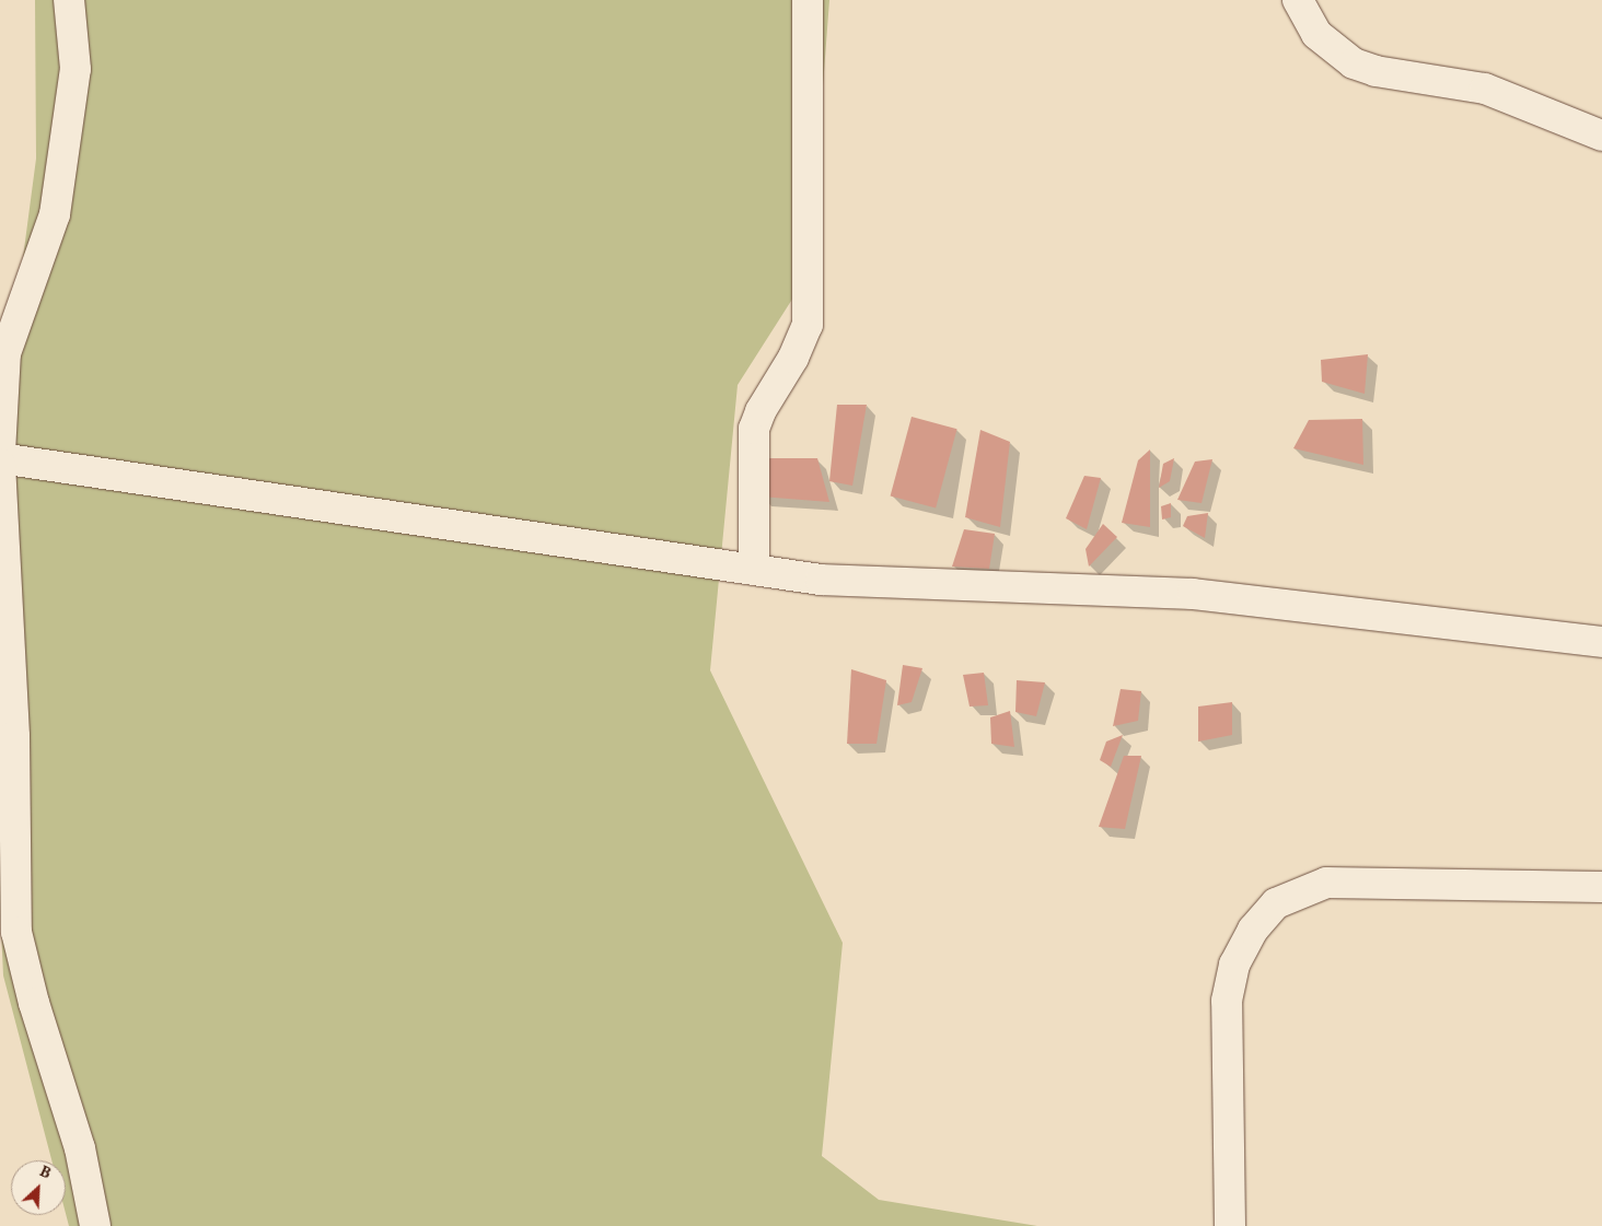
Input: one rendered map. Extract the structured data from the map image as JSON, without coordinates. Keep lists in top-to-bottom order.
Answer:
{
  "north": "top right"
}
